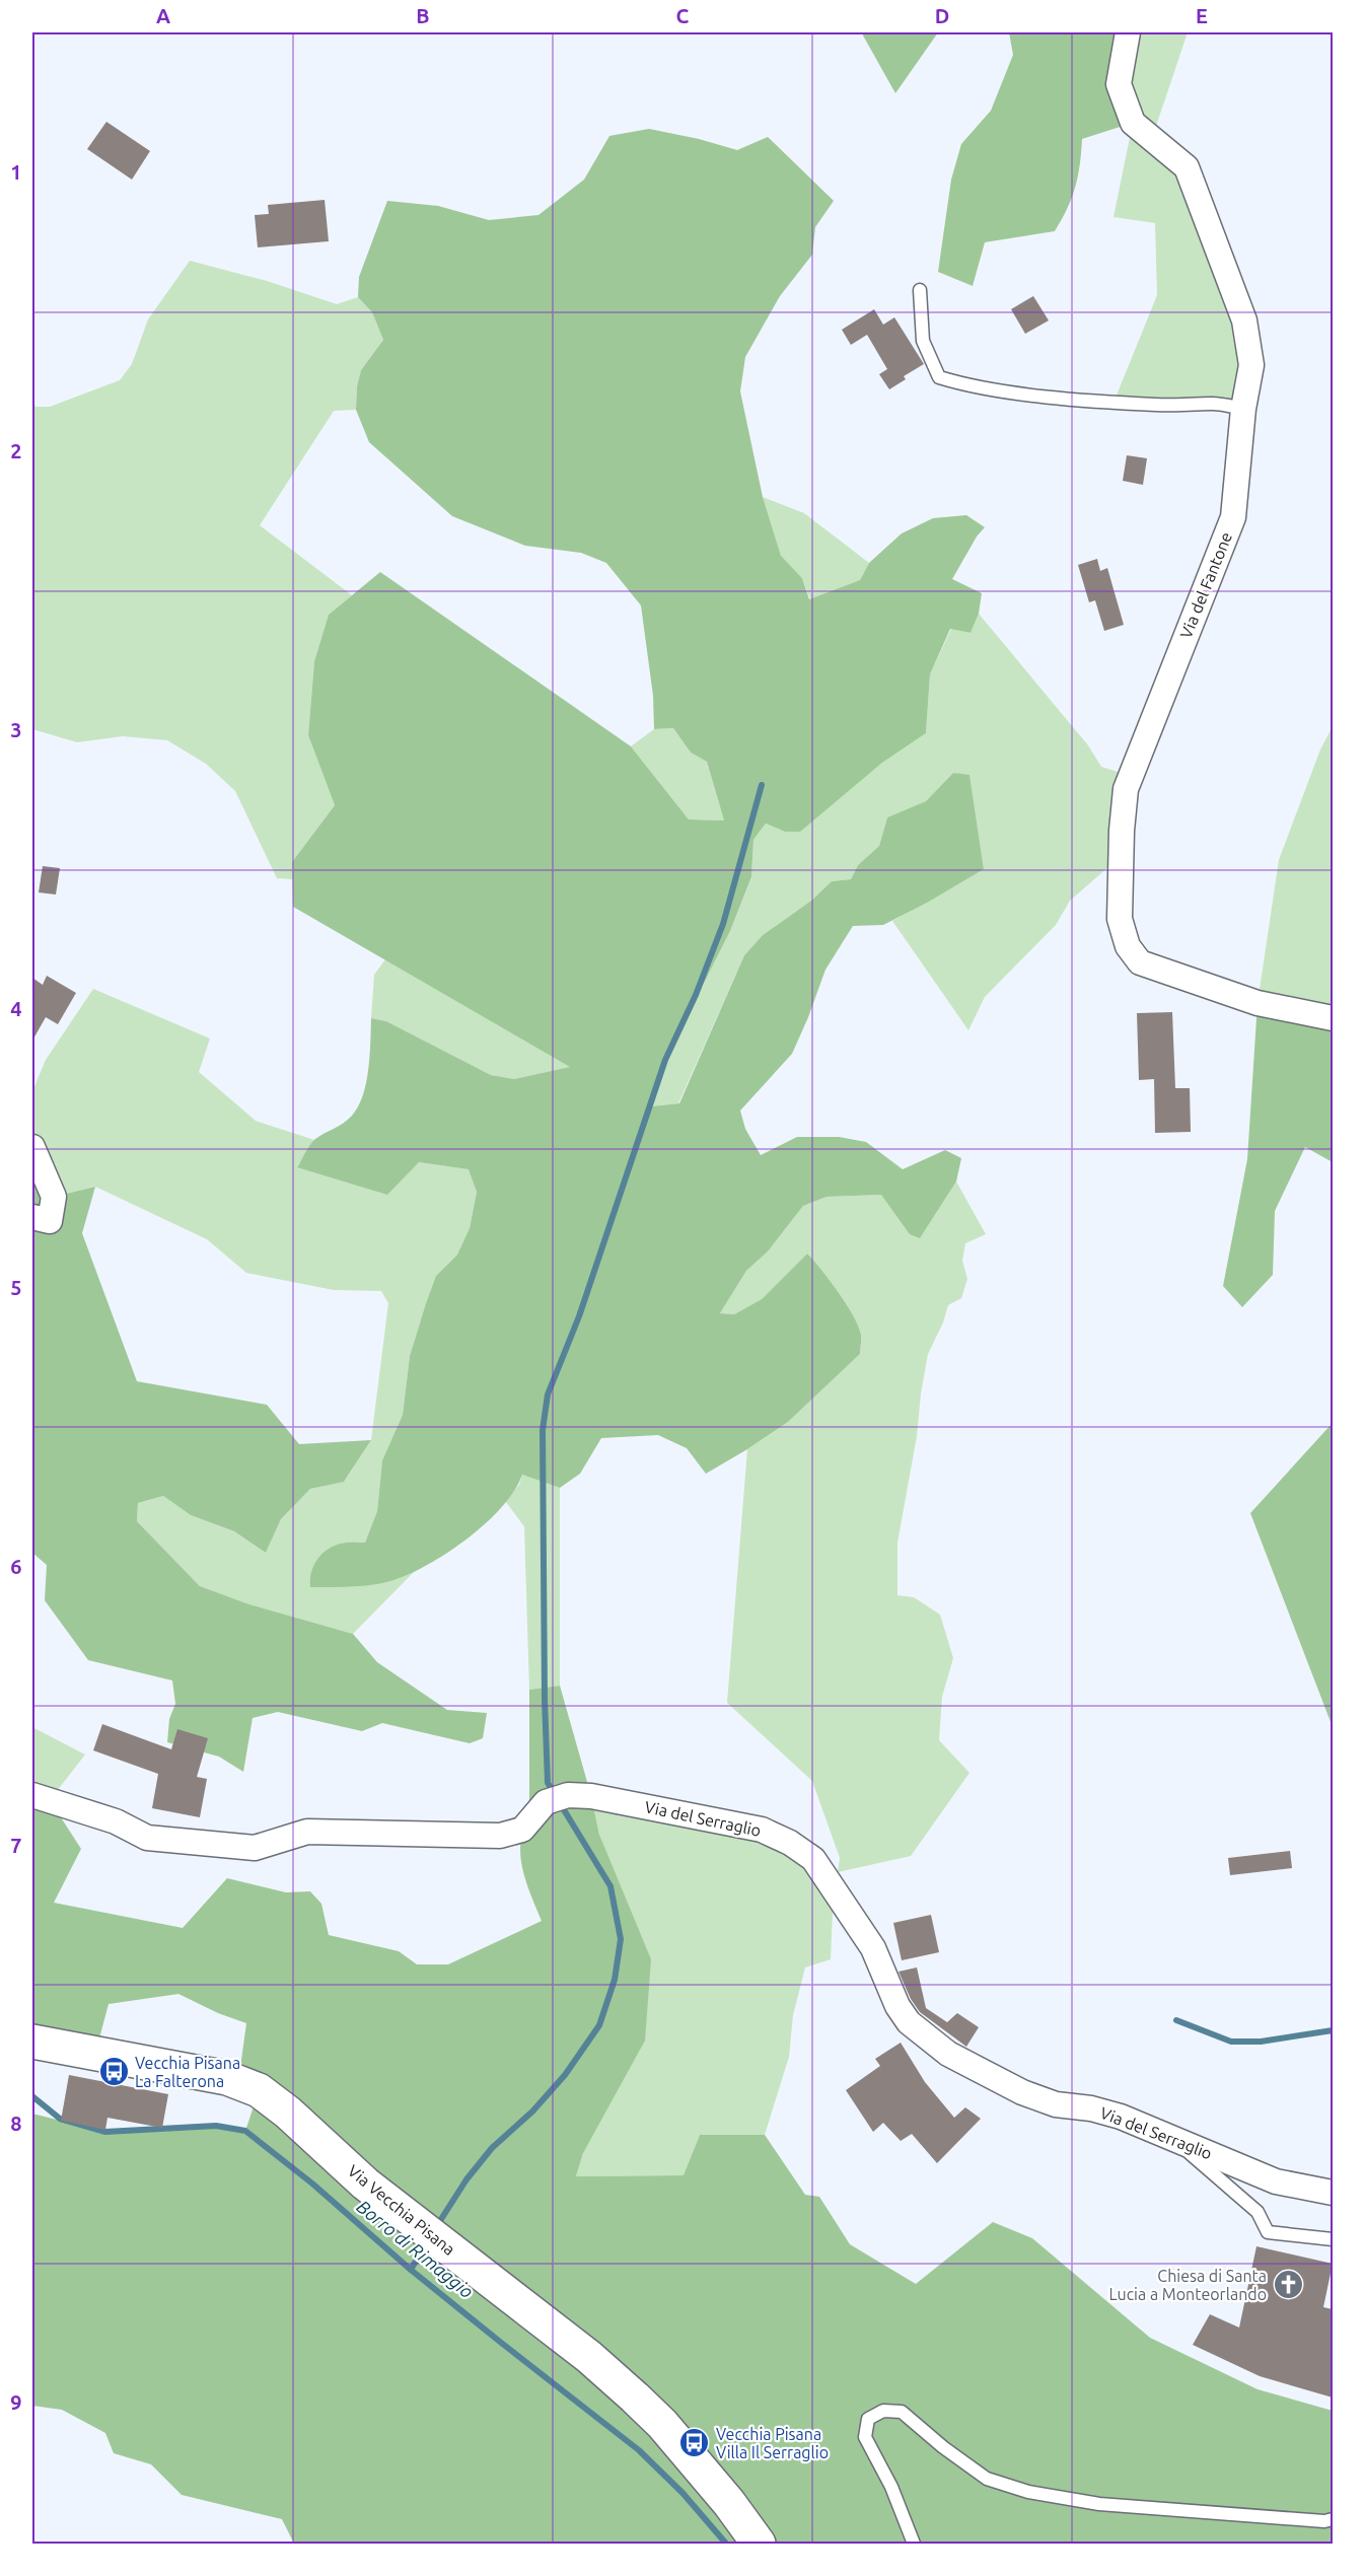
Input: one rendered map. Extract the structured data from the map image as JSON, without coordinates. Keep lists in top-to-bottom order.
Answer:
{
  "streets": {
    "main road": ["Via Vecchia Pisana"],
    "street": ["Via del Fantone", "Via del Serraglio"]
  },
  "water": ["Borro di Rimaggio"],
  "places": {
    "bus stop": ["Vecchia Pisana La Falterona", "Vecchia Pisana Villa Il Serraglio"],
    "church": ["Chiesa di Santa Lucia a Monteorlando"]
  },
  "grid": {
    "columns": [
      "A",
      "B",
      "C",
      "D",
      "E"
    ],
    "rows": [
      "1",
      "2",
      "3",
      "4",
      "5",
      "6",
      "7",
      "8",
      "9"
    ]
  }
}
